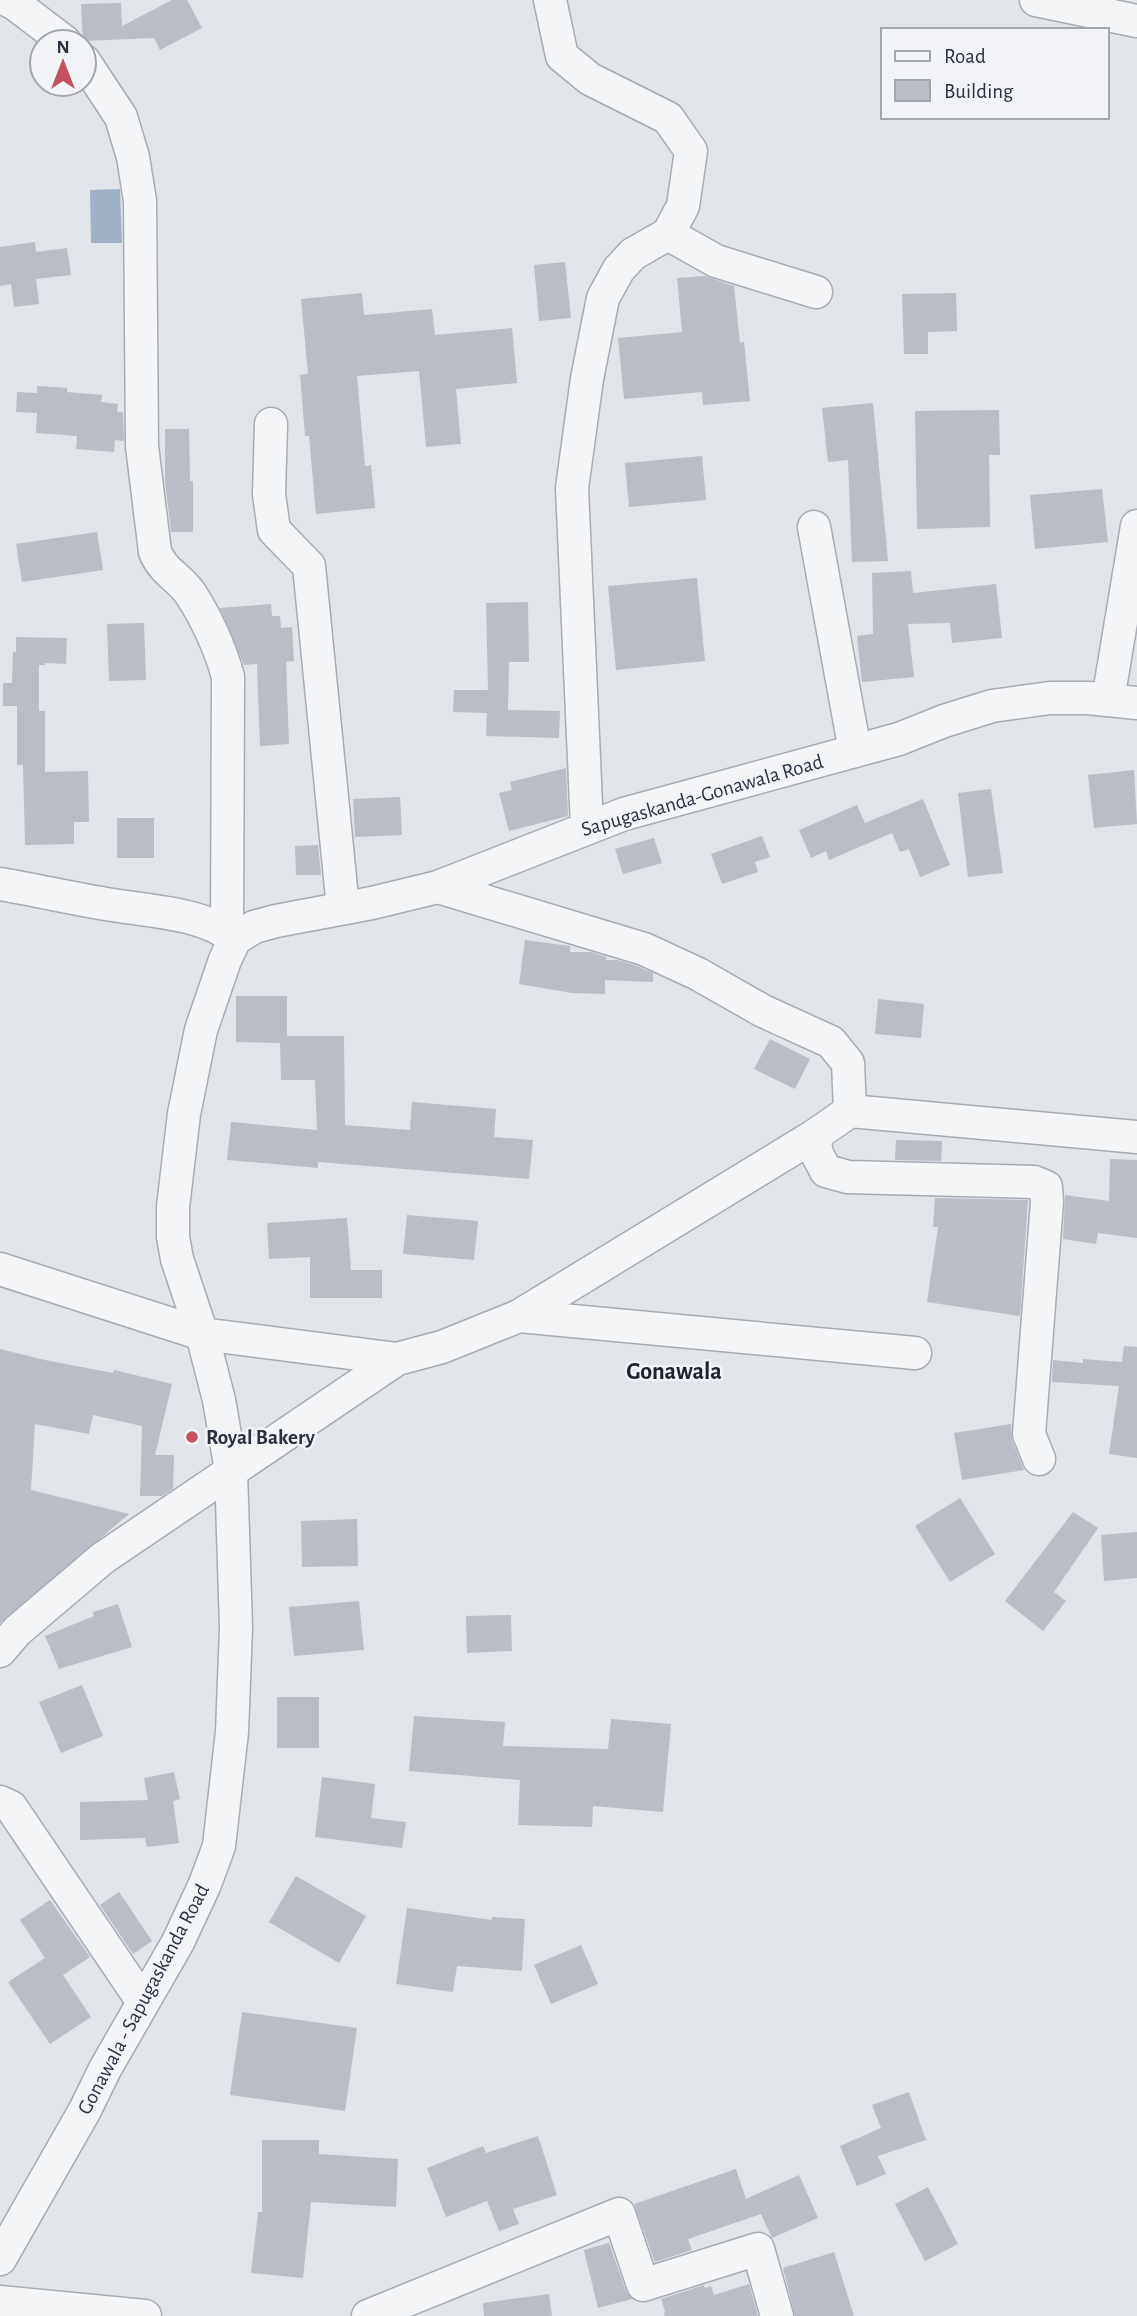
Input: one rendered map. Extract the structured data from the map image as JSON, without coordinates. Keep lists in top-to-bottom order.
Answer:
{
  "streets": {
    "street": ["Sapugaskanda-Gonawala Road", "Gonawala - Sapugaskanda Road"]
  },
  "crossings": [
    ["Sapugaskanda-Gonawala Road", "Gonawala - Sapugaskanda Road"]
  ],
  "districts": ["Gonawala"],
  "places": ["Royal Bakery"],
  "legend": ["Road", "Building"],
  "north": "top"
}
